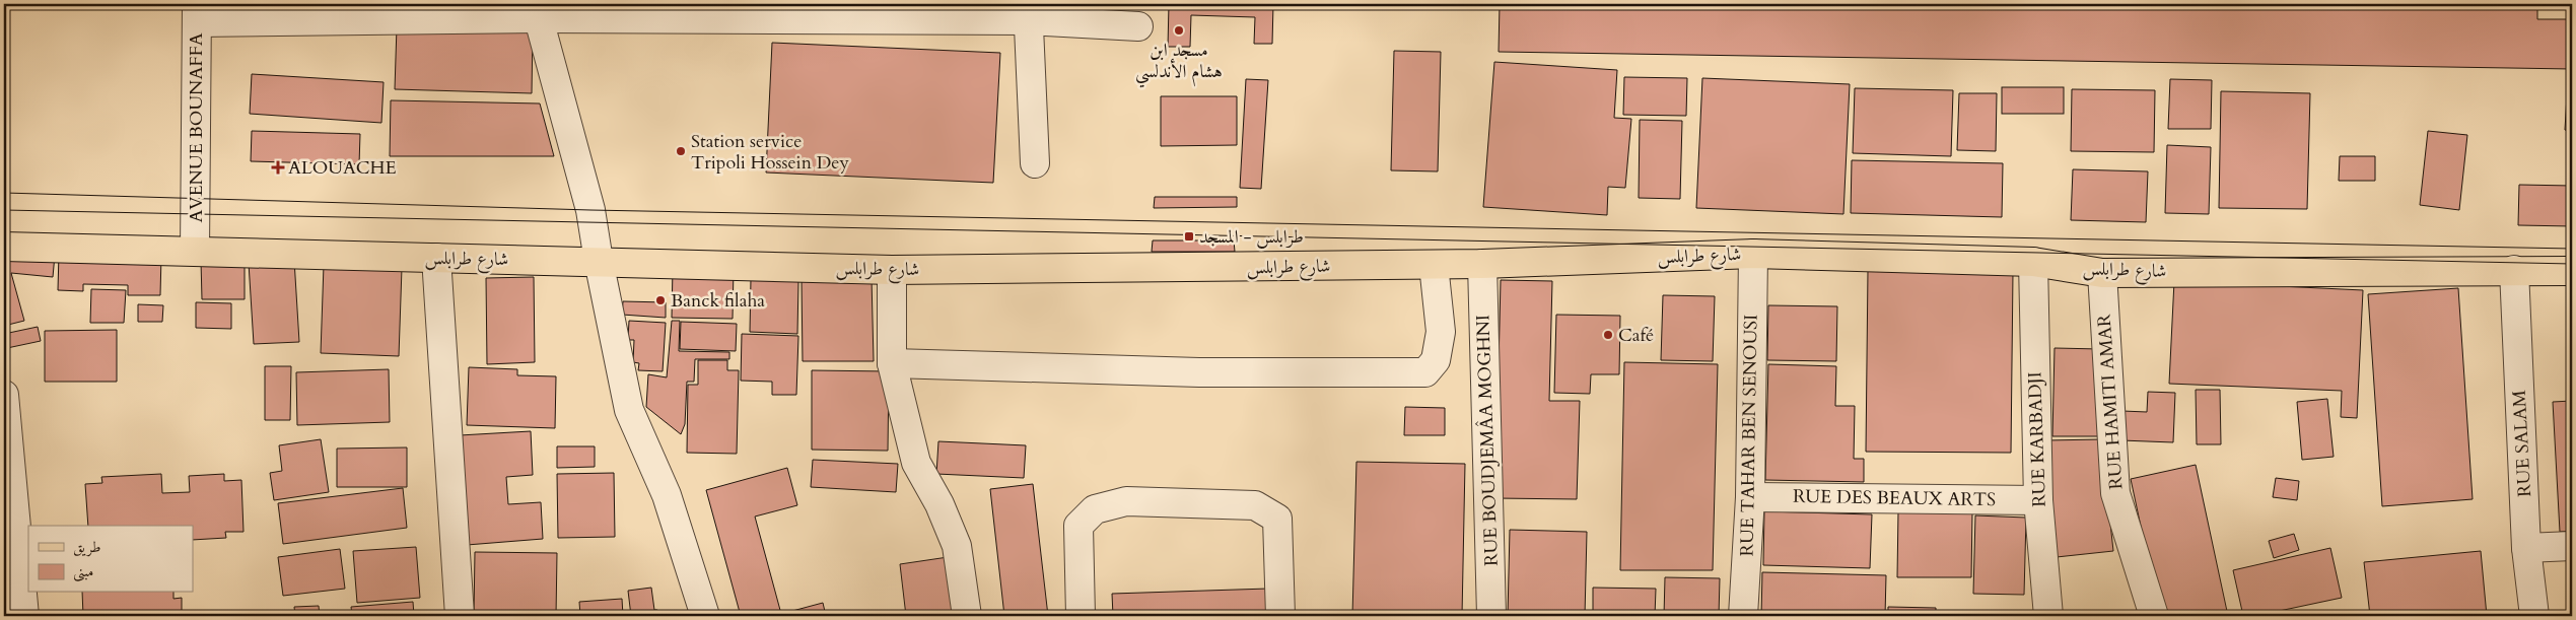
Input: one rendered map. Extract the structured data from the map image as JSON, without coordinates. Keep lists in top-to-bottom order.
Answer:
{
  "streets": {
    "main road": ["شارع طرابلس"],
    "street": [
      "AVENUE BOUNAFFA",
      "RUE HAMITI AMAR",
      "RUE TAHAR BEN SENOUSI",
      "RUE KARBADJI",
      "RUE BOUDJEMÂA MOGHNI",
      "RUE SALAM",
      "RUE DES BEAUX ARTS"
    ]
  },
  "crossings": [
    ["AVENUE BOUNAFFA", "شارع طرابلس"],
    ["شارع طرابلس", "RUE HAMITI AMAR"],
    ["شارع طرابلس", "RUE TAHAR BEN SENOUSI"],
    ["شارع طرابلس", "RUE KARBADJI"],
    ["شارع طرابلس", "RUE BOUDJEMÂA MOGHNI"],
    ["شارع طرابلس", "RUE SALAM"],
    ["RUE TAHAR BEN SENOUSI", "RUE DES BEAUX ARTS"],
    ["RUE KARBADJI", "RUE DES BEAUX ARTS"]
  ],
  "places": {
    "other": [
      "مسجد ابن هشام الأندلسي",
      "Station service Tripoli Hossein Dey",
      "Banck filaha",
      "Café"
    ],
    "health": ["ALOUACHE"],
    "transit": ["طرابلس - المسجد"]
  },
  "legend": ["طريق", "مبنى"]
}
